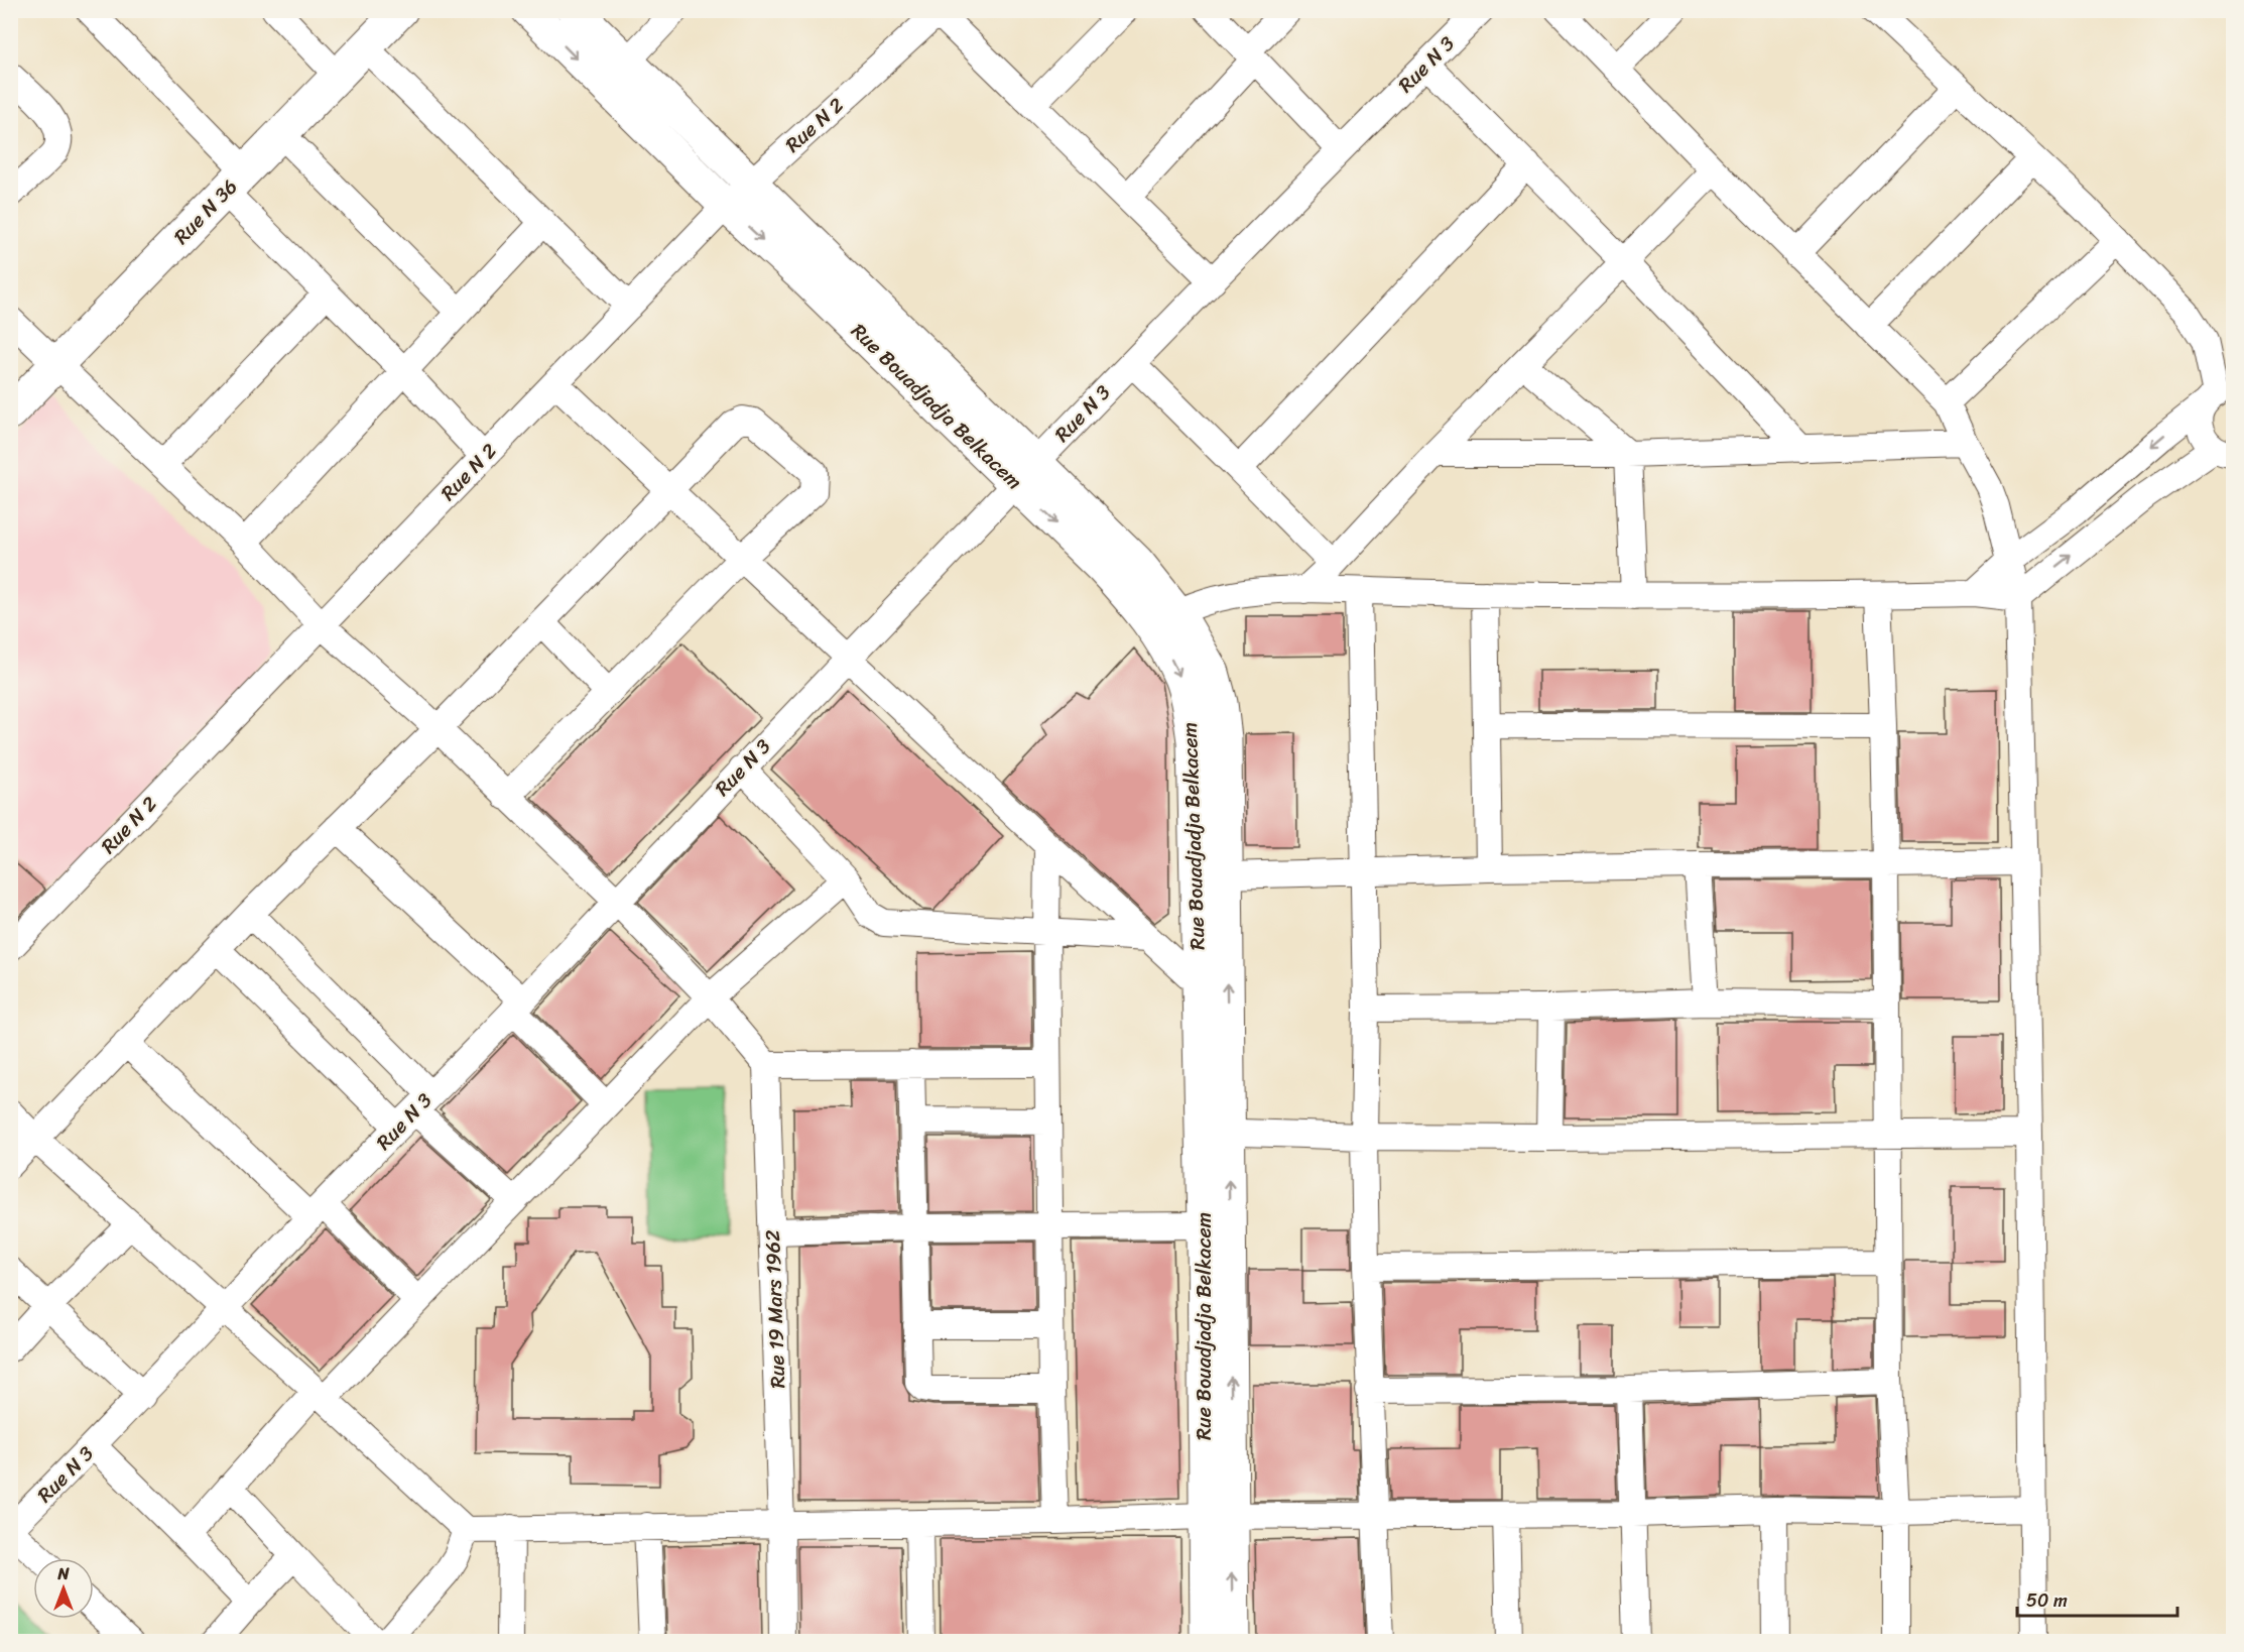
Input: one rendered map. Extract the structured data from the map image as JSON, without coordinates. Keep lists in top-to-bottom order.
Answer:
{
  "streets": {
    "street": [
      "Rue N 3",
      "Rue N 2",
      "Rue N 36",
      "Rue Bouadjadja Belkacem",
      "Rue 19 Mars 1962"
    ]
  },
  "crossings": [
    ["Rue N 3", "Rue Bouadjadja Belkacem"],
    ["Rue N 2", "Rue Bouadjadja Belkacem"]
  ],
  "scale_bar": "50 m",
  "north": "top"
}
